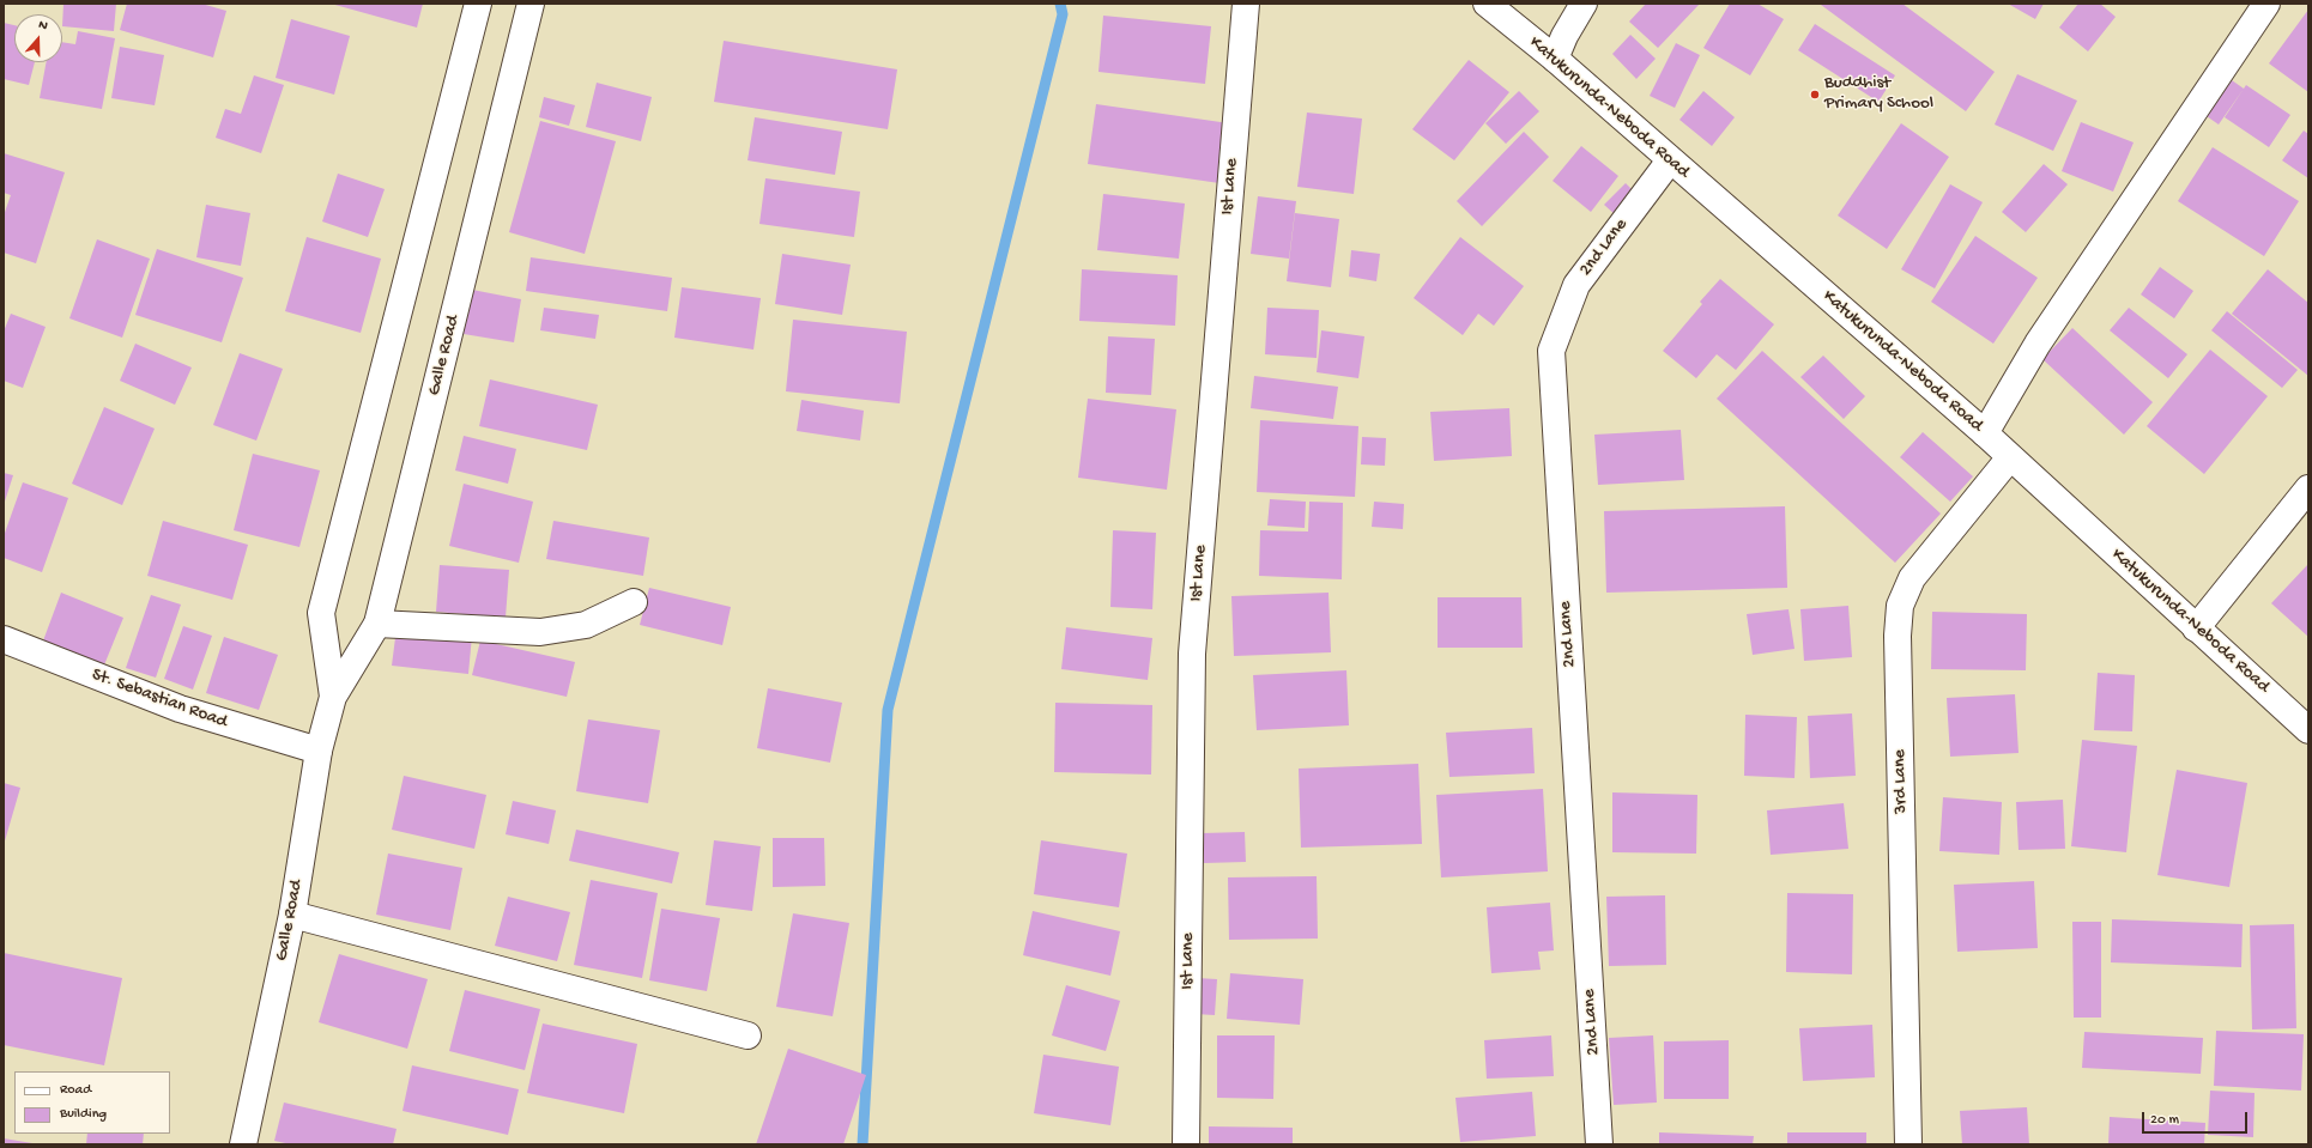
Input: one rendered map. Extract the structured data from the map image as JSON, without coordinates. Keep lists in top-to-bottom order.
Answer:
{
  "streets": {
    "main road": [
      "Katukurunda-Neboda Road",
      "Ist Lane",
      "2nd Lane",
      "Galle Road",
      "St. Sebastian Road",
      "3rd Lane"
    ]
  },
  "crossings": [
    ["Katukurunda-Neboda Road", "2nd Lane"],
    ["Katukurunda-Neboda Road", "3rd Lane"],
    ["Galle Road", "St. Sebastian Road"]
  ],
  "places": ["Buddhist Primary School"],
  "legend": ["Road", "Building"],
  "scale_bar": "20 m",
  "north": "top"
}
